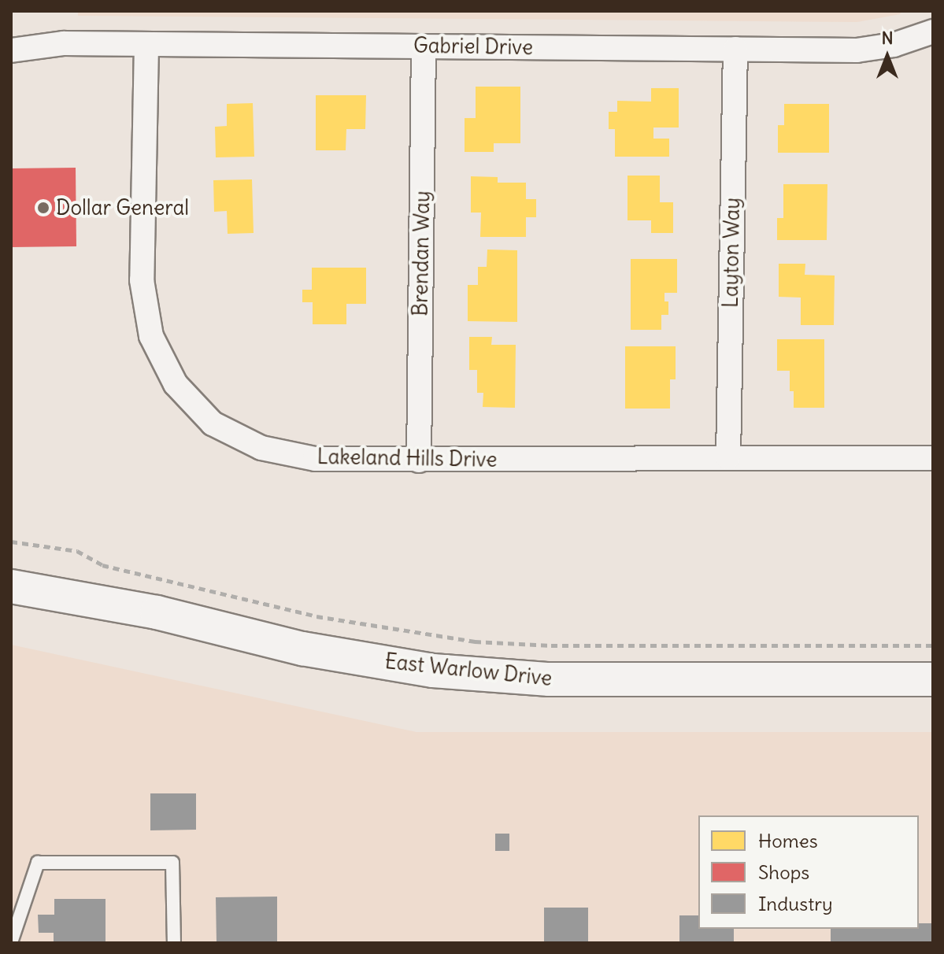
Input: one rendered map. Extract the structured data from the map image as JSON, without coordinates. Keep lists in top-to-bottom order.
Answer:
{
  "streets": {
    "street": [
      "Gabriel Drive",
      "Layton Way",
      "Brendan Way",
      "Lakeland Hills Drive",
      "East Warlow Drive"
    ]
  },
  "crossings": [
    ["Gabriel Drive", "Layton Way"],
    ["Gabriel Drive", "Brendan Way"],
    ["Gabriel Drive", "Lakeland Hills Drive"],
    ["Layton Way", "Lakeland Hills Drive"],
    ["Brendan Way", "Lakeland Hills Drive"]
  ],
  "places": ["Dollar General"],
  "legend": ["Homes", "Shops", "Industry"],
  "north": "top"
}
